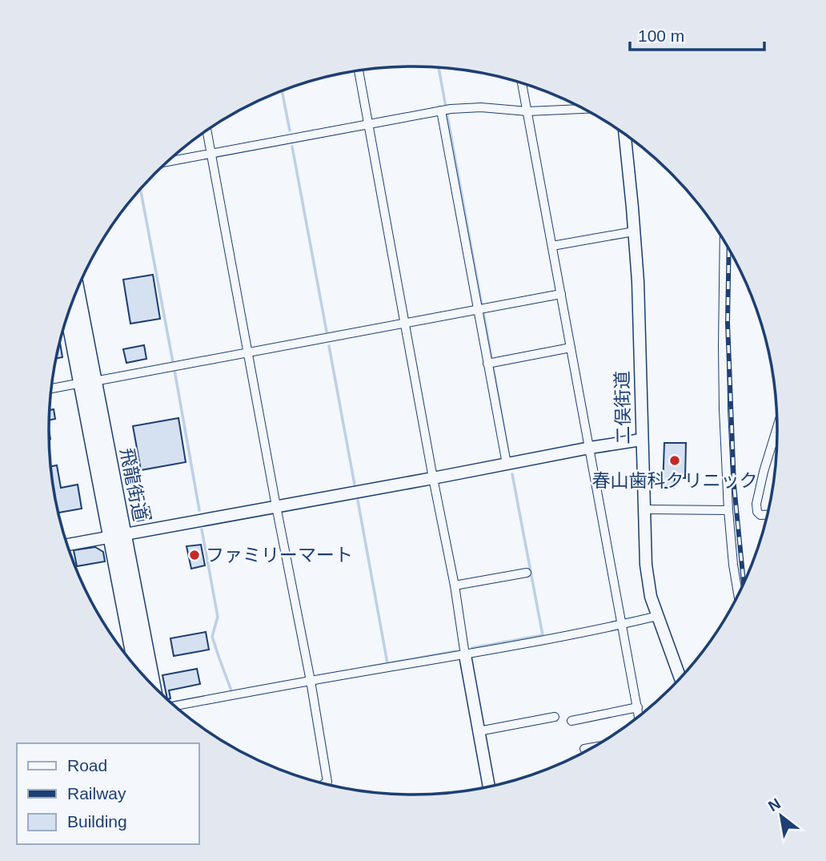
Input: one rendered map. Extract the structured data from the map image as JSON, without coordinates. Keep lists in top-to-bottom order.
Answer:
{
  "streets": {
    "highway": ["飛龍街道"],
    "street": ["二俣街道"]
  },
  "places": ["春山歯科クリニック", "ファミリーマート"],
  "legend": ["Road", "Railway", "Building"],
  "scale_bar": "100 m",
  "north": "top left"
}
